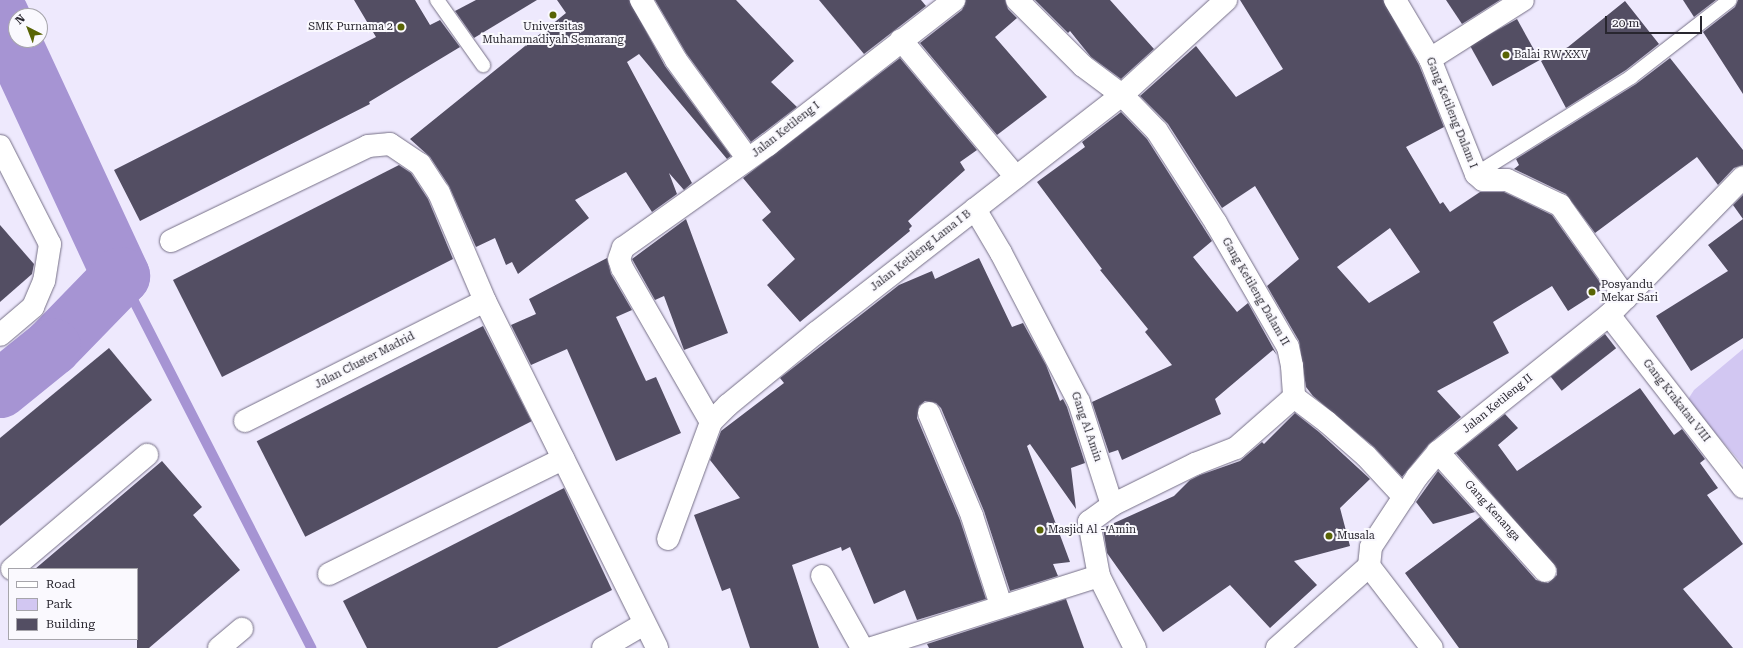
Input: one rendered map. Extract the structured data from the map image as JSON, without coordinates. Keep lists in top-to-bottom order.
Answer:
{
  "streets": {
    "street": [
      "Gang Ketileng Dalam I",
      "Jalan Ketileng I",
      "Jalan Ketileng Lama I B",
      "Gang Ketileng Dalam II",
      "Jalan Cluster Madrid",
      "Gang Krakatau VIII",
      "Jalan Ketileng II",
      "Gang Al Amin",
      "Gang Kenanga"
    ]
  },
  "crossings": [
    ["Gang Ketileng Dalam I", "Jalan Ketileng II"],
    ["Jalan Ketileng I", "Jalan Ketileng Lama I B"],
    ["Jalan Ketileng Lama I B", "Gang Ketileng Dalam II"],
    ["Jalan Ketileng Lama I B", "Gang Al Amin"],
    ["Gang Krakatau VIII", "Jalan Ketileng II"],
    ["Jalan Ketileng II", "Gang Kenanga"]
  ],
  "places": [
    "Universitas Muhammadiyah Semarang",
    "SMK Purnama 2",
    "Balai RW XXV",
    "Posyandu Mekar Sari",
    "Masjid Al - Amin",
    "Musala"
  ],
  "legend": ["Road", "Park", "Building"],
  "scale_bar": "20 m",
  "north": "top left"
}
